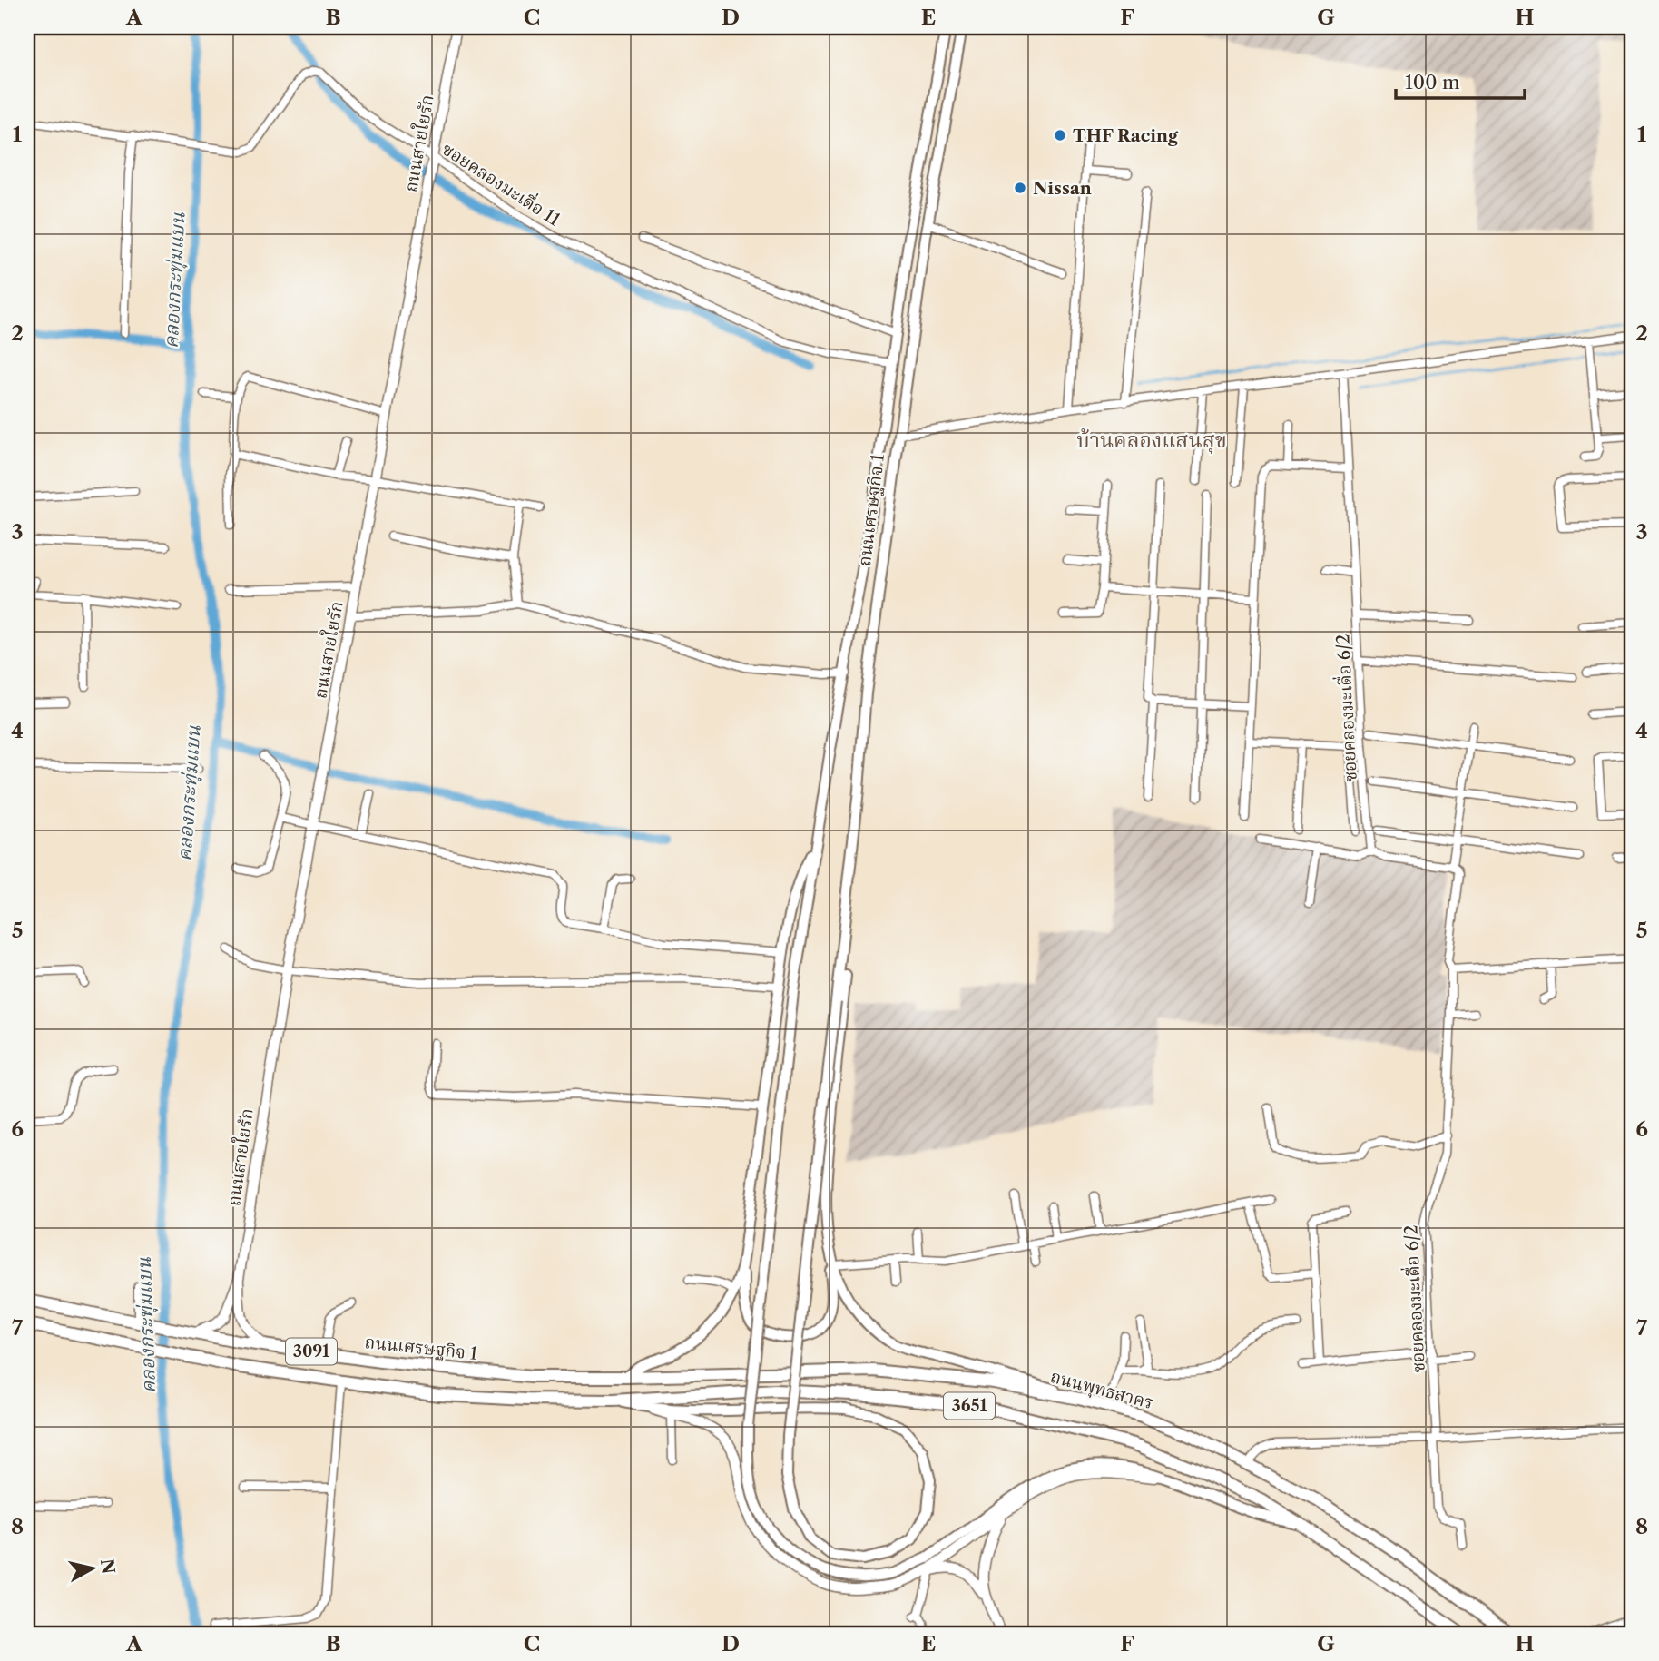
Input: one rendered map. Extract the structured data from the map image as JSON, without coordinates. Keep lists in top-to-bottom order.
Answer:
{
  "streets": {
    "main road": [
      "ถนนเศรษฐกิจ 1",
      "3091",
      "ถนนพุทธสาคร",
      "3651"
    ],
    "street": ["ถนนสายใยรัก", "ซอยคลองมะเดื่อ 11", "ซอยคลองมะเดื่อ 6/2"]
  },
  "crossings": [
    ["ถนนสายใยรัก", "ซอยคลองมะเดื่อ 11"],
    ["ถนนสายใยรัก", "ถนนเศรษฐกิจ 1"],
    ["ซอยคลองมะเดื่อ 11", "ถนนเศรษฐกิจ 1"],
    ["ถนนเศรษฐกิจ 1", "3091"],
    ["ถนนเศรษฐกิจ 1", "ถนนพุทธสาคร"],
    ["ถนนเศรษฐกิจ 1", "3651"],
    ["3091", "3651"]
  ],
  "districts": ["บ้านคลองแสนสุข"],
  "water": ["คลองกระทุ่มแบน"],
  "places": ["THF Racing", "Nissan"],
  "scale_bar": "100 m",
  "north": "right",
  "grid": {
    "columns": [
      "A",
      "B",
      "C",
      "D",
      "E",
      "F",
      "G",
      "H"
    ],
    "rows": [
      "1",
      "2",
      "3",
      "4",
      "5",
      "6",
      "7",
      "8"
    ]
  }
}
